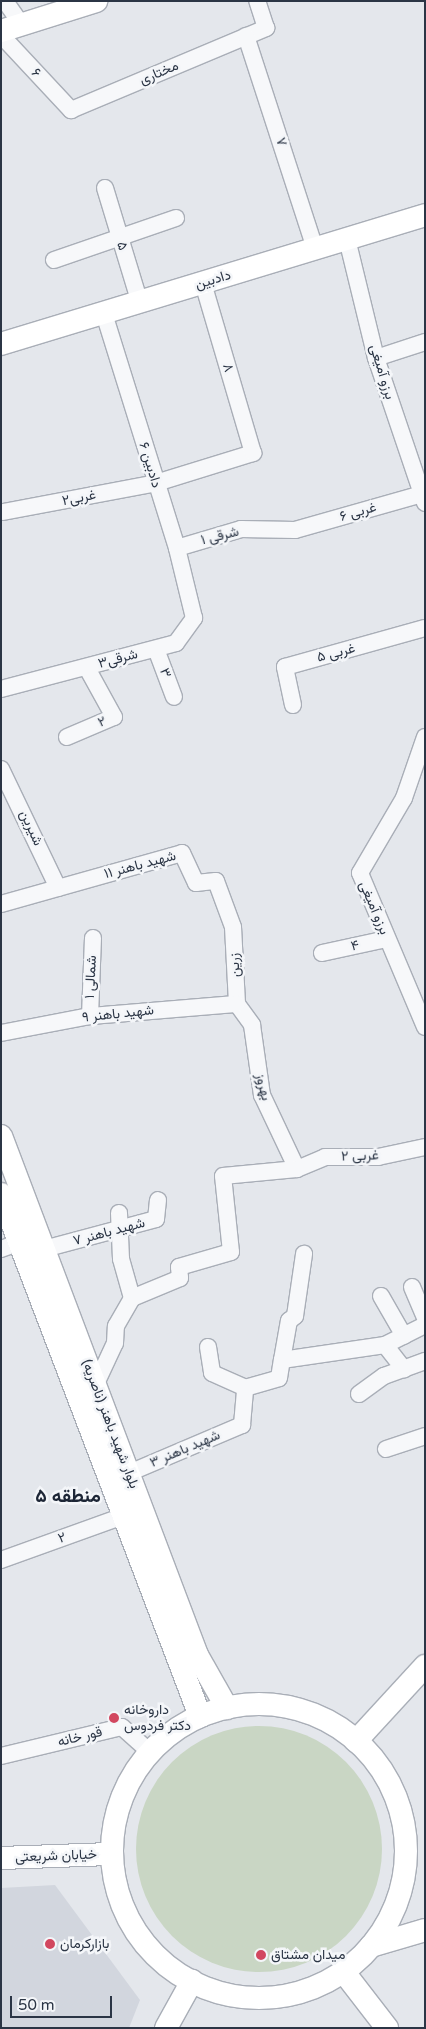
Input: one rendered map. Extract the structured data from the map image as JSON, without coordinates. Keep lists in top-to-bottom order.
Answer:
{
  "streets": {
    "main road": ["دادبین", "بلوار شهید باهنر (ناصریه)", "خیابان شریعتی"],
    "street": [
      "۶",
      "مختاری",
      "۷",
      "۵",
      "۸",
      "برزو آمیغی",
      "دادبین ۶",
      "غربی۲",
      "۶ غربی",
      "۱ شرقی",
      "۵ غربی",
      "شرقی۳",
      "۳",
      "۲",
      "شیرین",
      "شهید باهنر ۱۱",
      "۴",
      "زرین",
      "۱ شمالی",
      "شهید باهنر ۹",
      "بهروز",
      "۲ غربی",
      "شهید باهنر ۷",
      "شهید باهنر ۳",
      "قور خانه"
    ]
  },
  "crossings": [
    ["۶", "مختاری"],
    ["مختاری", "۷"],
    ["۷", "دادبین"],
    ["۵", "دادبین"],
    ["دادبین", "۸"],
    ["دادبین", "برزو آمیغی"],
    ["دادبین", "دادبین ۶"],
    ["۸", "غربی۲"],
    ["برزو آمیغی", "۶ غربی"],
    ["برزو آمیغی", "۴"],
    ["دادبین ۶", "غربی۲"],
    ["دادبین ۶", "۱ شرقی"],
    ["دادبین ۶", "شرقی۳"],
    ["۶ غربی", "۱ شرقی"],
    ["شرقی۳", "۳"],
    ["شرقی۳", "۲"],
    ["۲", "بلوار شهید باهنر (ناصریه)"],
    ["شیرین", "شهید باهنر ۱۱"],
    ["شهید باهنر ۱۱", "زرین"],
    ["زرین", "شهید باهنر ۹"],
    ["زرین", "بهروز"],
    ["۱ شمالی", "شهید باهنر ۹"],
    ["شهید باهنر ۹", "بهروز"],
    ["بهروز", "۲ غربی"],
    ["شهید باهنر ۷", "بلوار شهید باهنر (ناصریه)"],
    ["بلوار شهید باهنر (ناصریه)", "شهید باهنر ۳"]
  ],
  "districts": ["منطقه ۵"],
  "places": ["داروخانه دکتر فردوس", "بازارکرمان", "ميدان مشتاق"],
  "scale_bar": "50 m"
}
